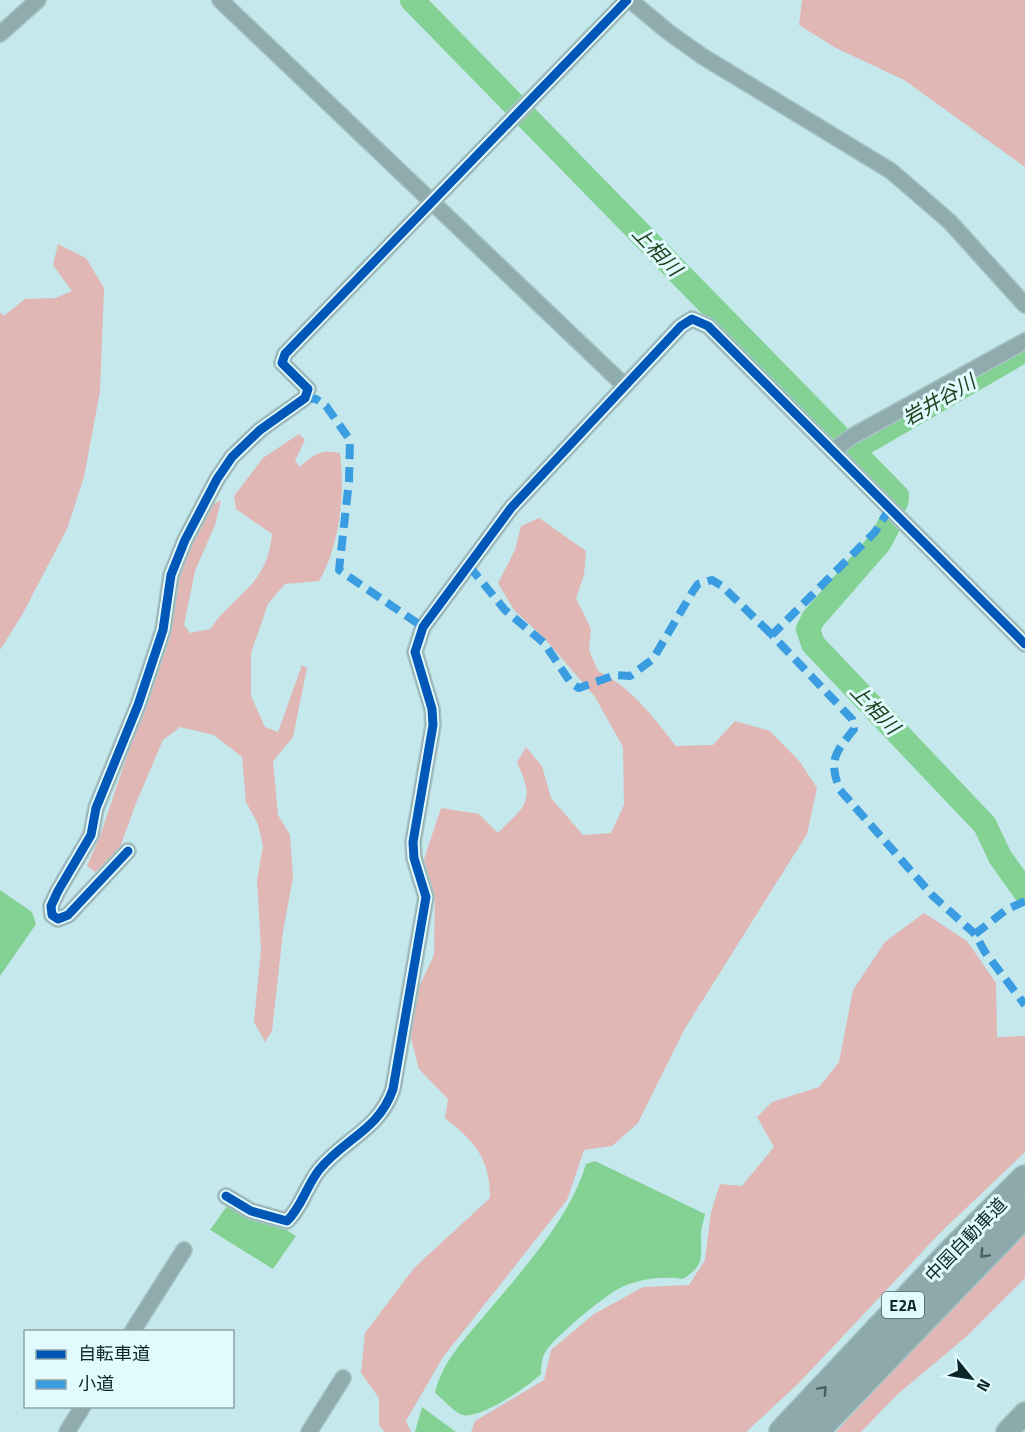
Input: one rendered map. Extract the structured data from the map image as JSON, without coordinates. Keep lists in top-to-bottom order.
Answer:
{
  "streets": {
    "highway": ["中国自動車道", "E2A"]
  },
  "water": ["上相川", "岩井谷川"],
  "legend": ["自転車道", "小道"],
  "north": "bottom right"
}
